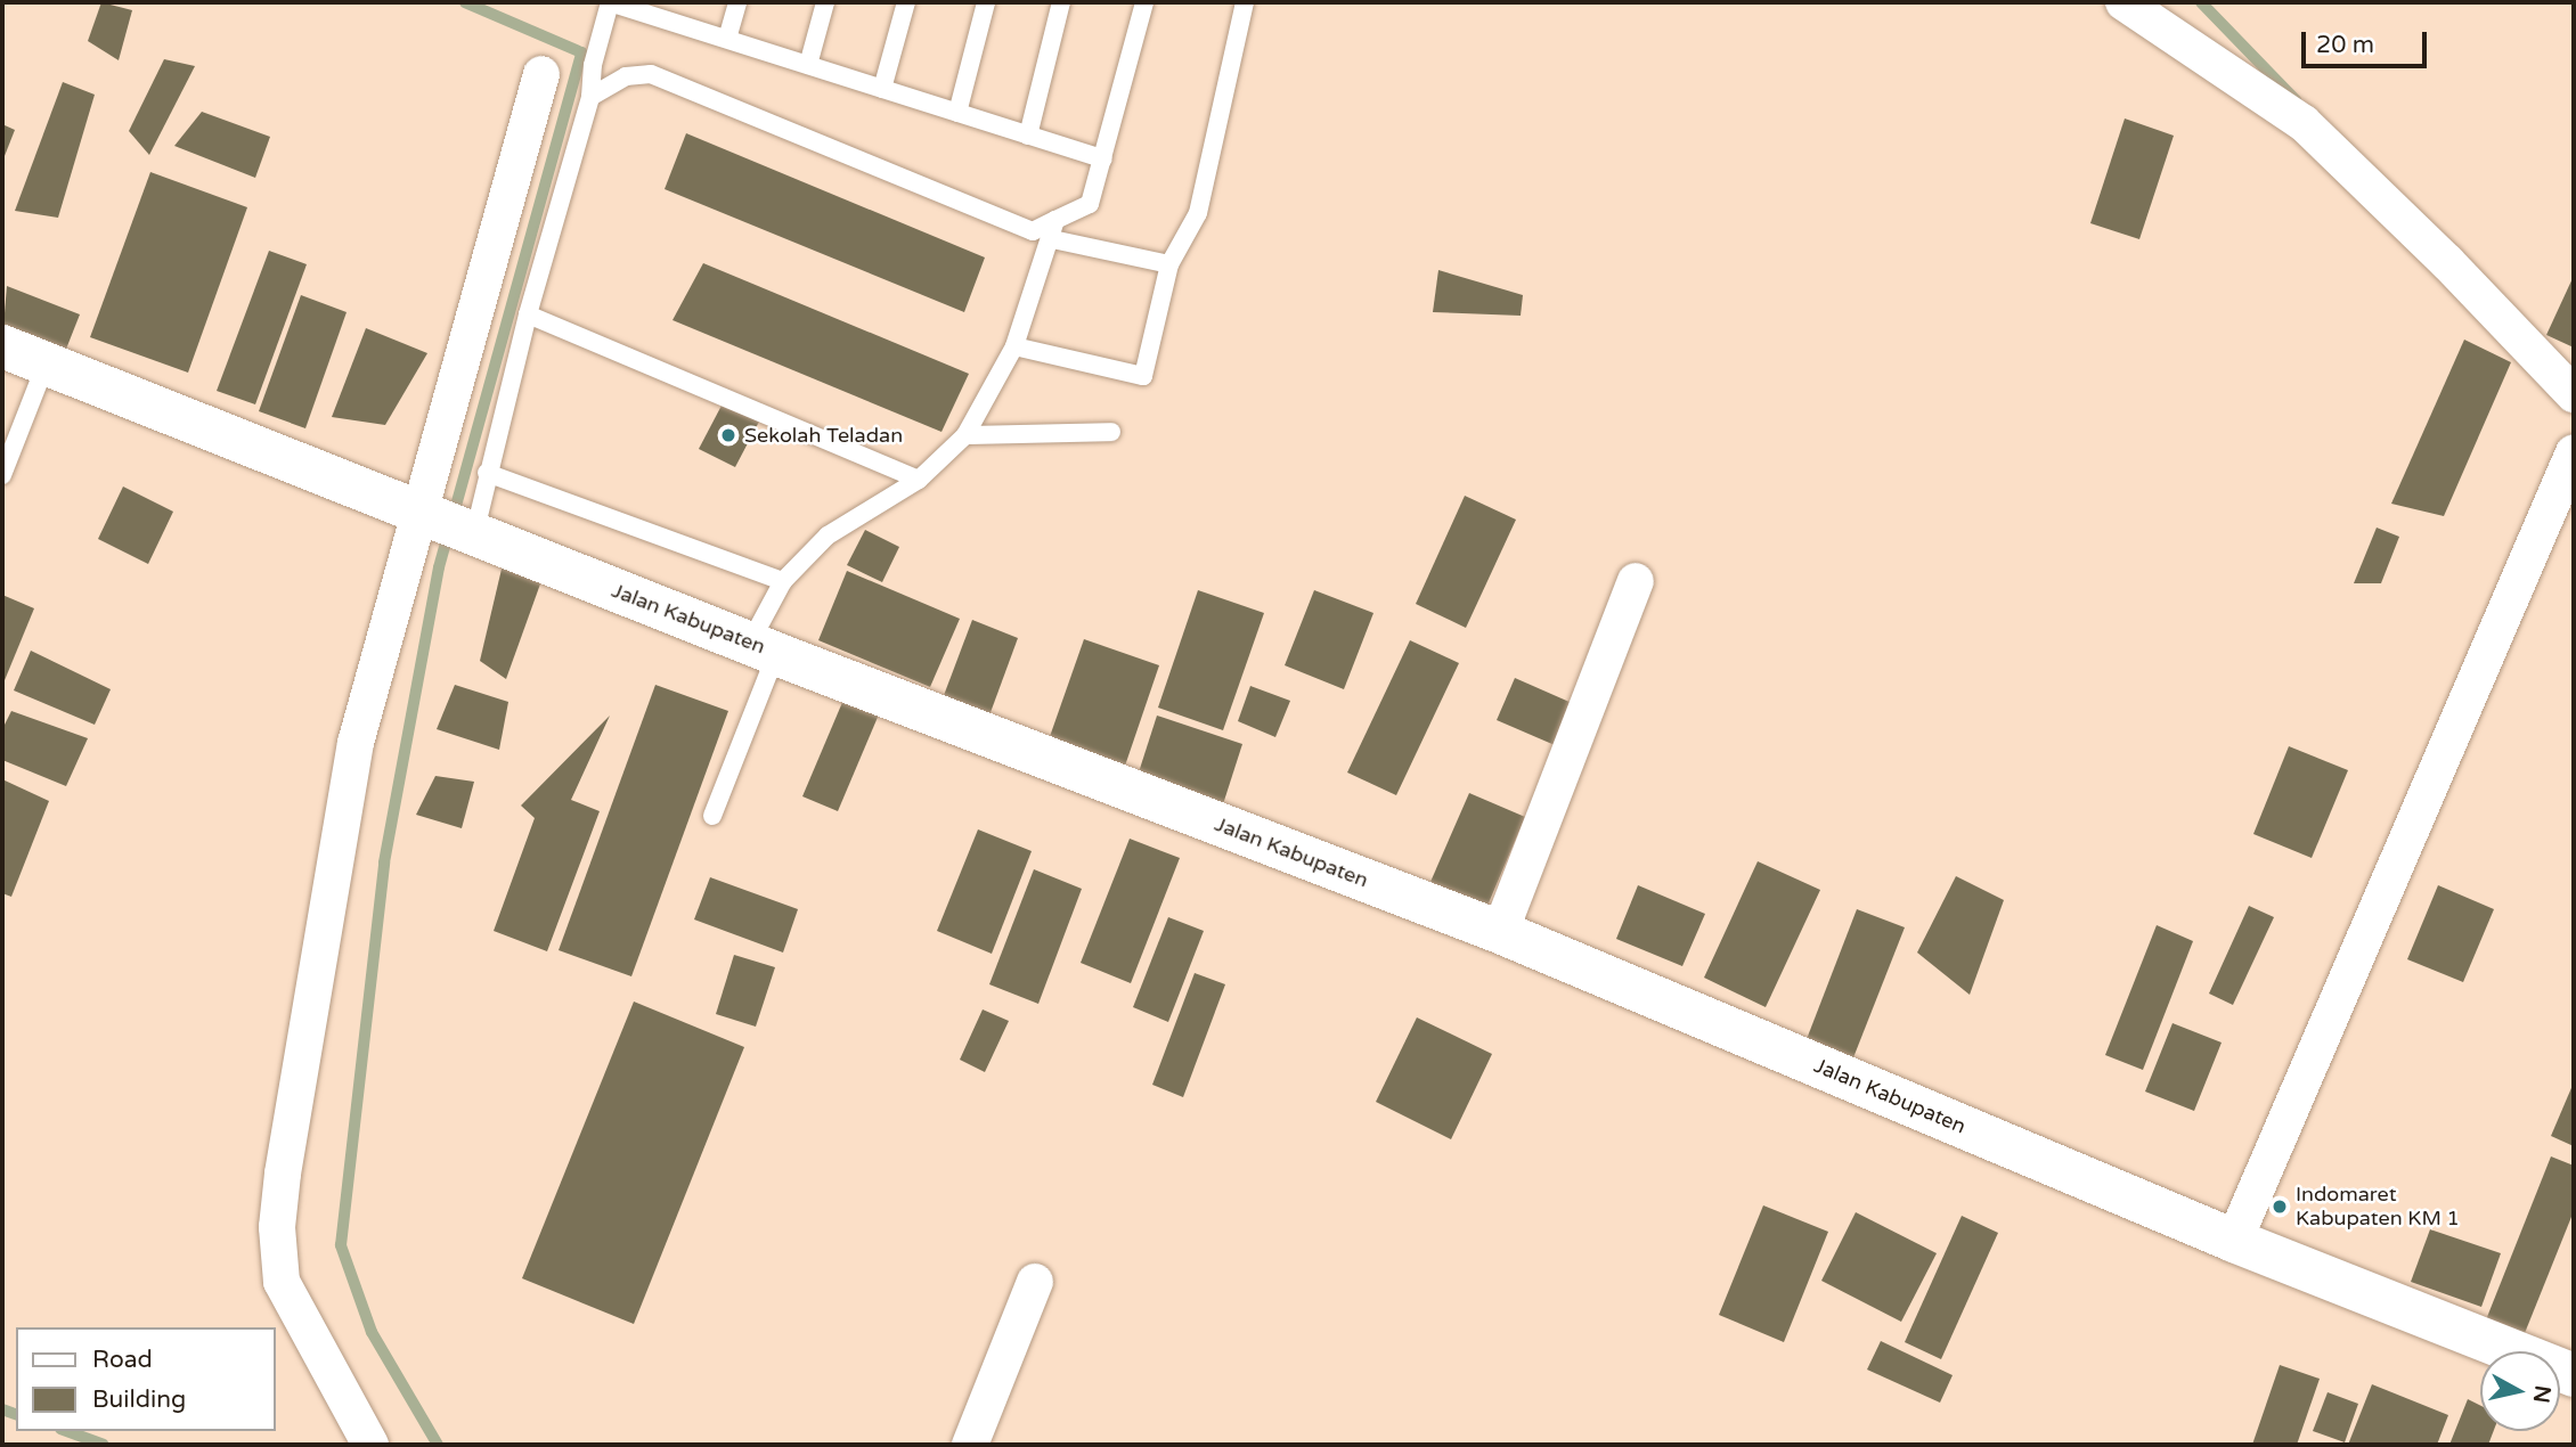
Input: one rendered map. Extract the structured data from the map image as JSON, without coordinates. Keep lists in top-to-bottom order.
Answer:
{
  "streets": {
    "main road": ["Jalan Kabupaten"]
  },
  "places": ["Sekolah Teladan", "Indomaret Kabupaten KM 1"],
  "legend": ["Road", "Building"],
  "scale_bar": "20 m",
  "north": "right"
}
